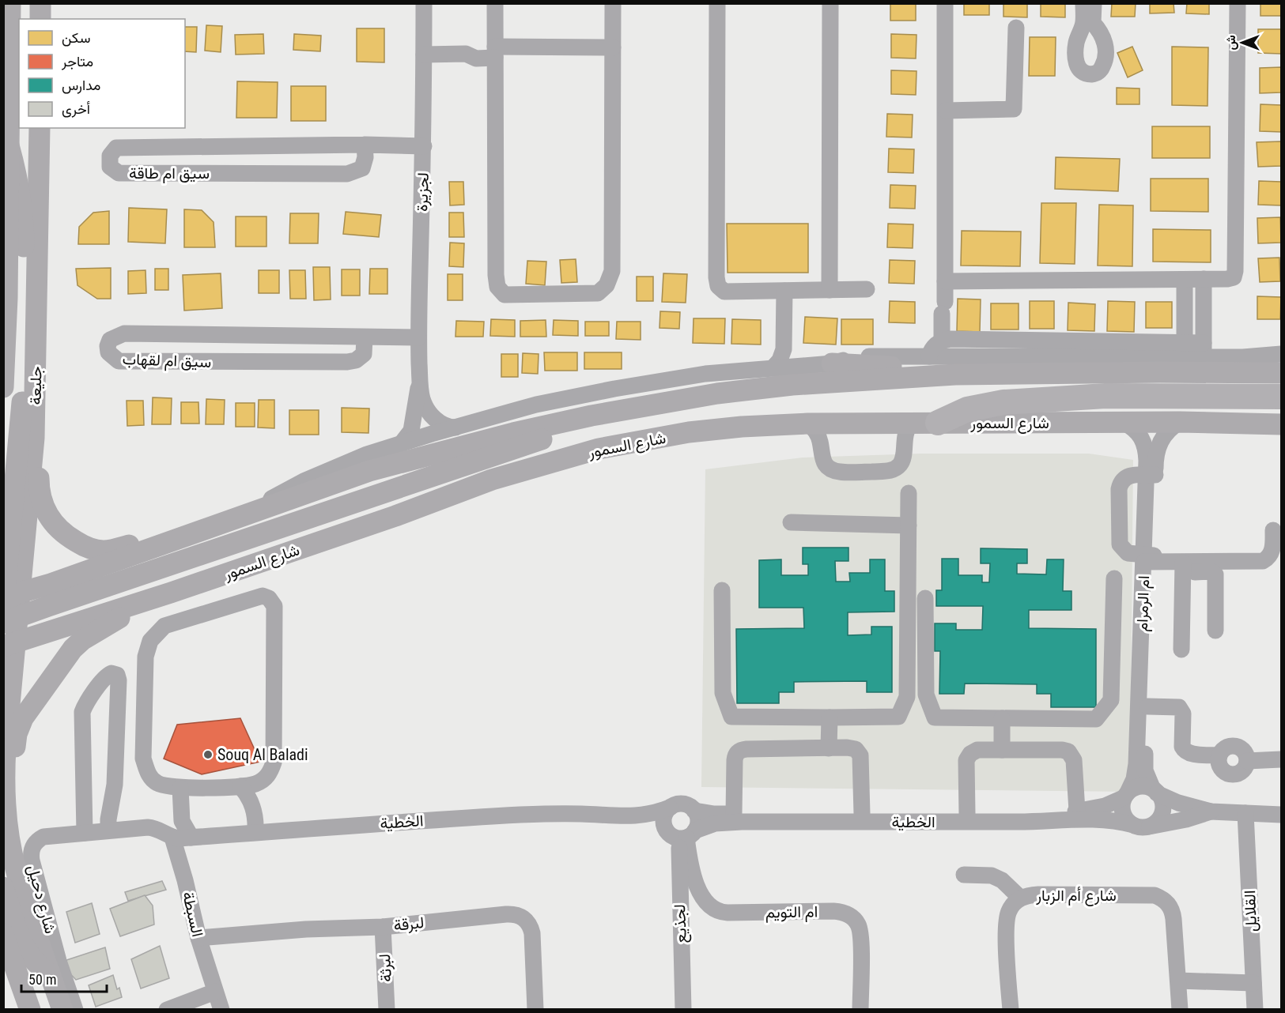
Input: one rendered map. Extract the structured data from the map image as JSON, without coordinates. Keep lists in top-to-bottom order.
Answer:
{
  "streets": {
    "main road": ["جليعة", "شارع السمور", "شارع دحيل"],
    "street": [
      "سيق ام طاقة",
      "لجزيرة",
      "سيق ام لقهاب",
      "ام الرمرام",
      "الخطية",
      "شارع أم الزبار",
      "القلايل",
      "ام التويم",
      "السبطة",
      "لبرقة",
      "لجذيع",
      "لبرثة"
    ]
  },
  "crossings": [
    ["سيق ام طاقة", "لجزيرة"],
    ["لجزيرة", "سيق ام لقهاب"],
    ["جليعة", "شارع السمور"],
    ["جليعة", "شارع دحيل"],
    ["شارع السمور", "ام الرمرام"],
    ["شارع السمور", "شارع دحيل"],
    ["ام الرمرام", "الخطية"],
    ["الخطية", "شارع دحيل"],
    ["الخطية", "القلايل"],
    ["الخطية", "ام التويم"],
    ["الخطية", "السبطة"],
    ["الخطية", "لجذيع"],
    ["شارع دحيل", "السبطة"],
    ["ام التويم", "لجذيع"],
    ["السبطة", "لبرقة"],
    ["لبرقة", "لبرثة"]
  ],
  "places": ["Souq Al Baladi"],
  "legend": [
    "سكن",
    "متاجر",
    "مدارس",
    "أخرى"
  ],
  "scale_bar": "50 m",
  "north": "left"
}
